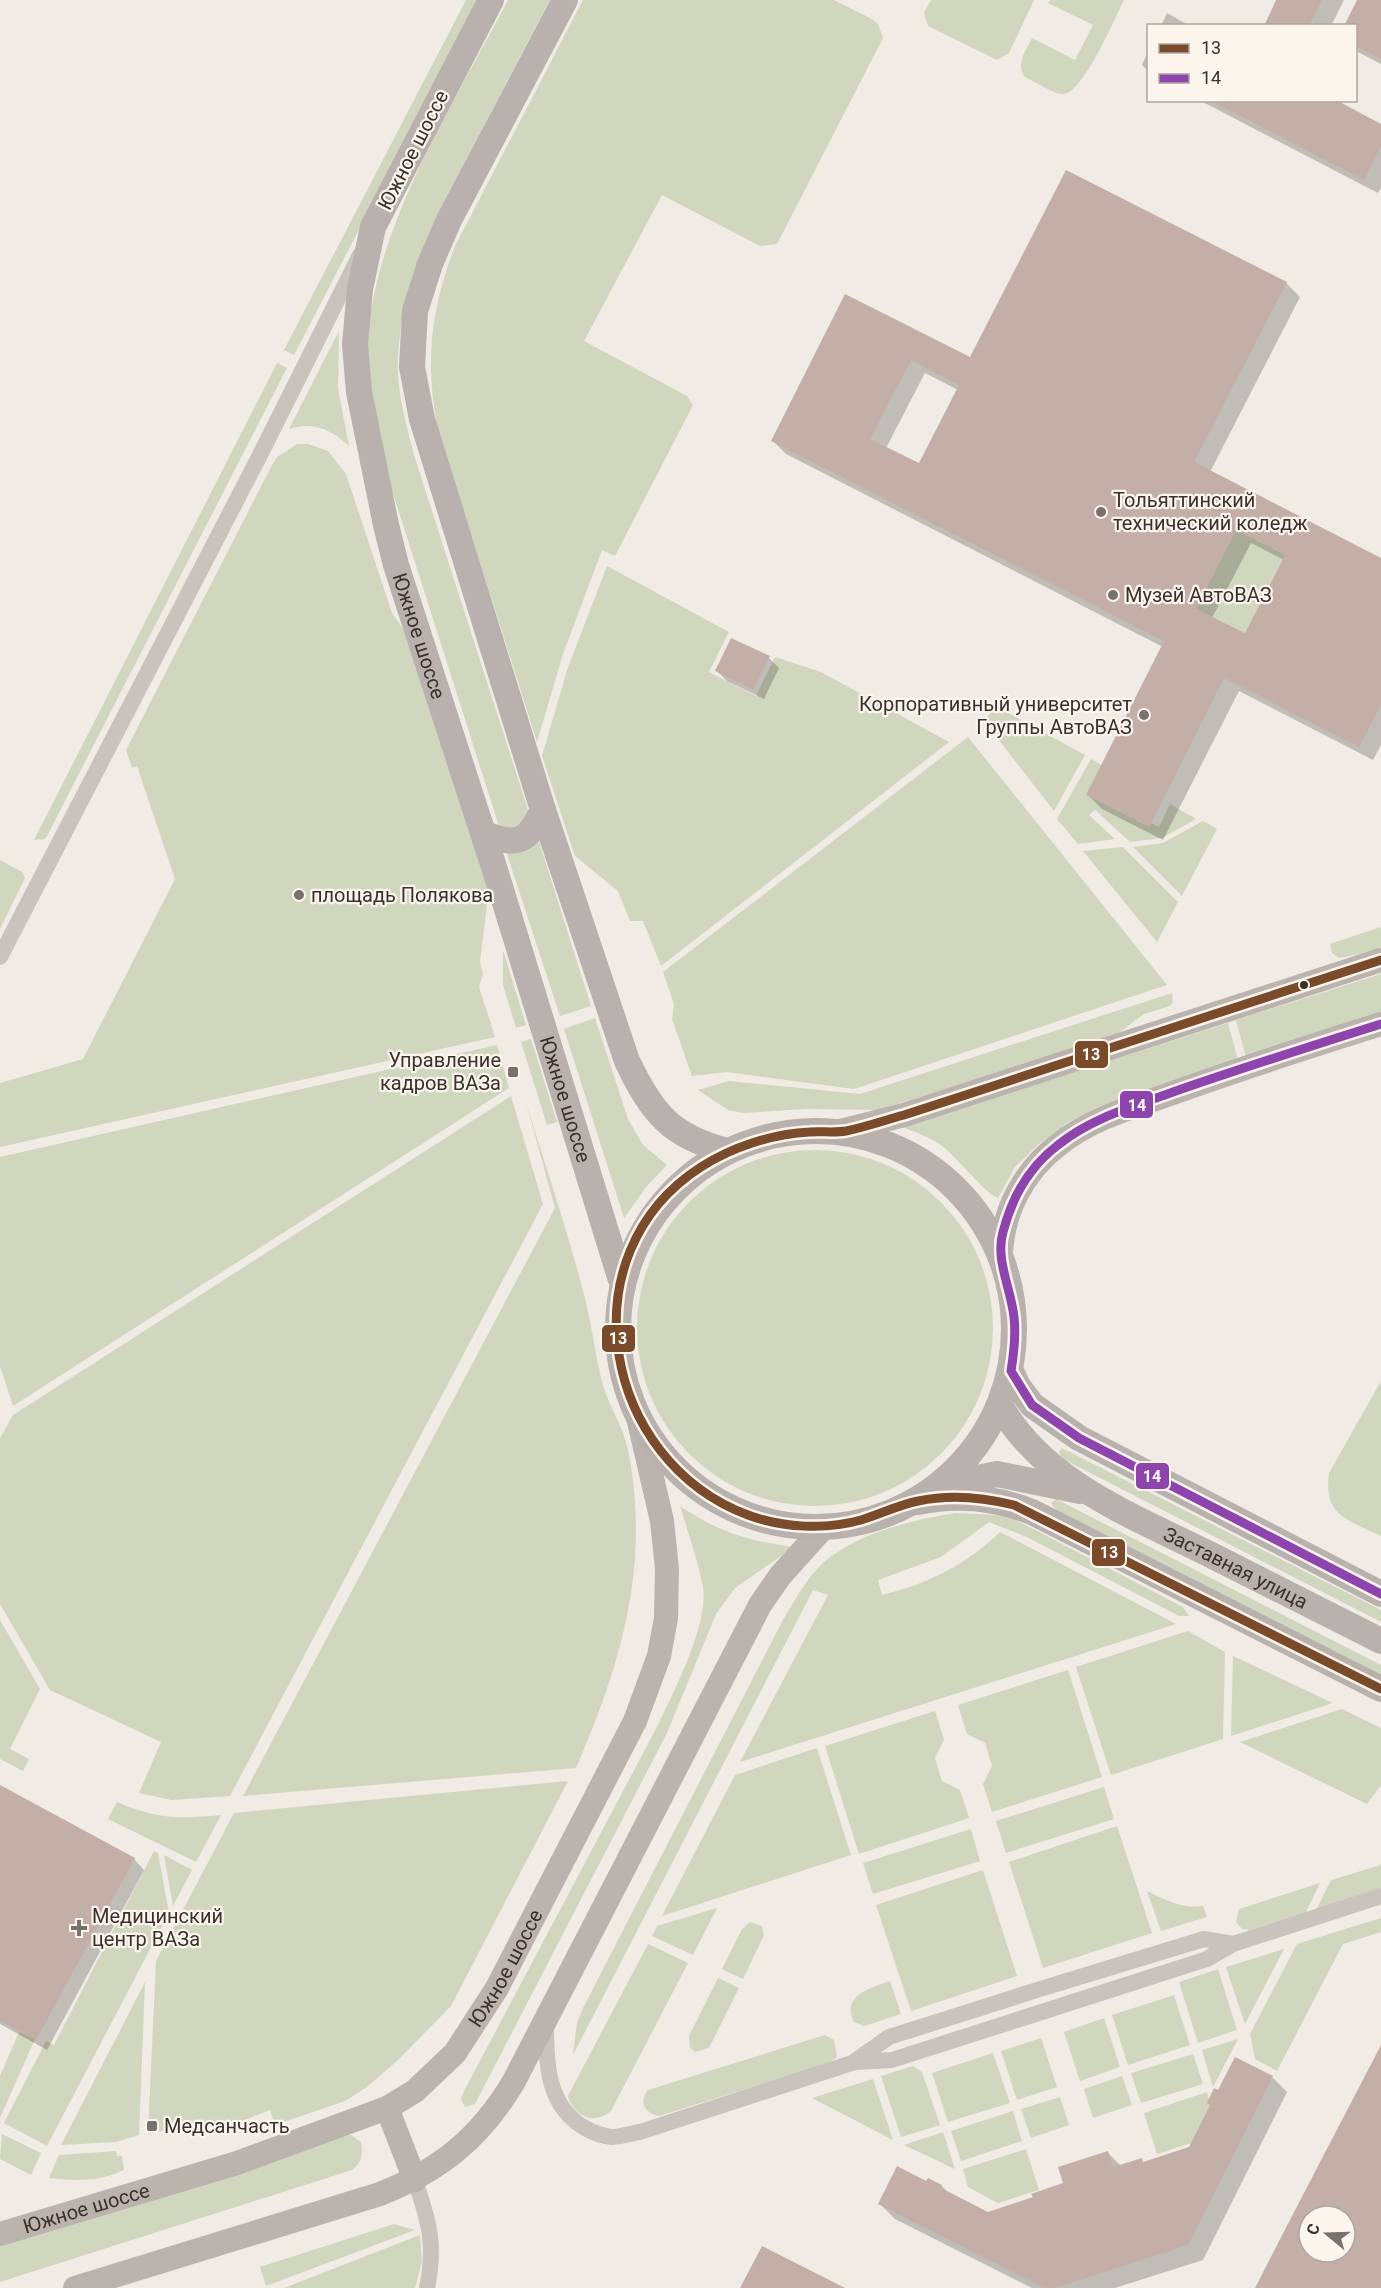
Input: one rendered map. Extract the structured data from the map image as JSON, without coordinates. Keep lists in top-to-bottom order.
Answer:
{
  "streets": {
    "main road": ["Южное шоссе", "Заставная улица"]
  },
  "places": {
    "other": [
      "Тольяттинский технический коледж",
      "Музей АвтоВАЗ",
      "Корпоративный университет Группы АвтоВАЗ",
      "площадь Полякова"
    ],
    "transit": ["Управление кадров ВАЗа", "Медсанчасть"],
    "health": ["Медицинский центр ВАЗа"]
  },
  "lines": ["transit line 13", "transit line 14"],
  "legend": ["13", "14"],
  "north": "left"
}
